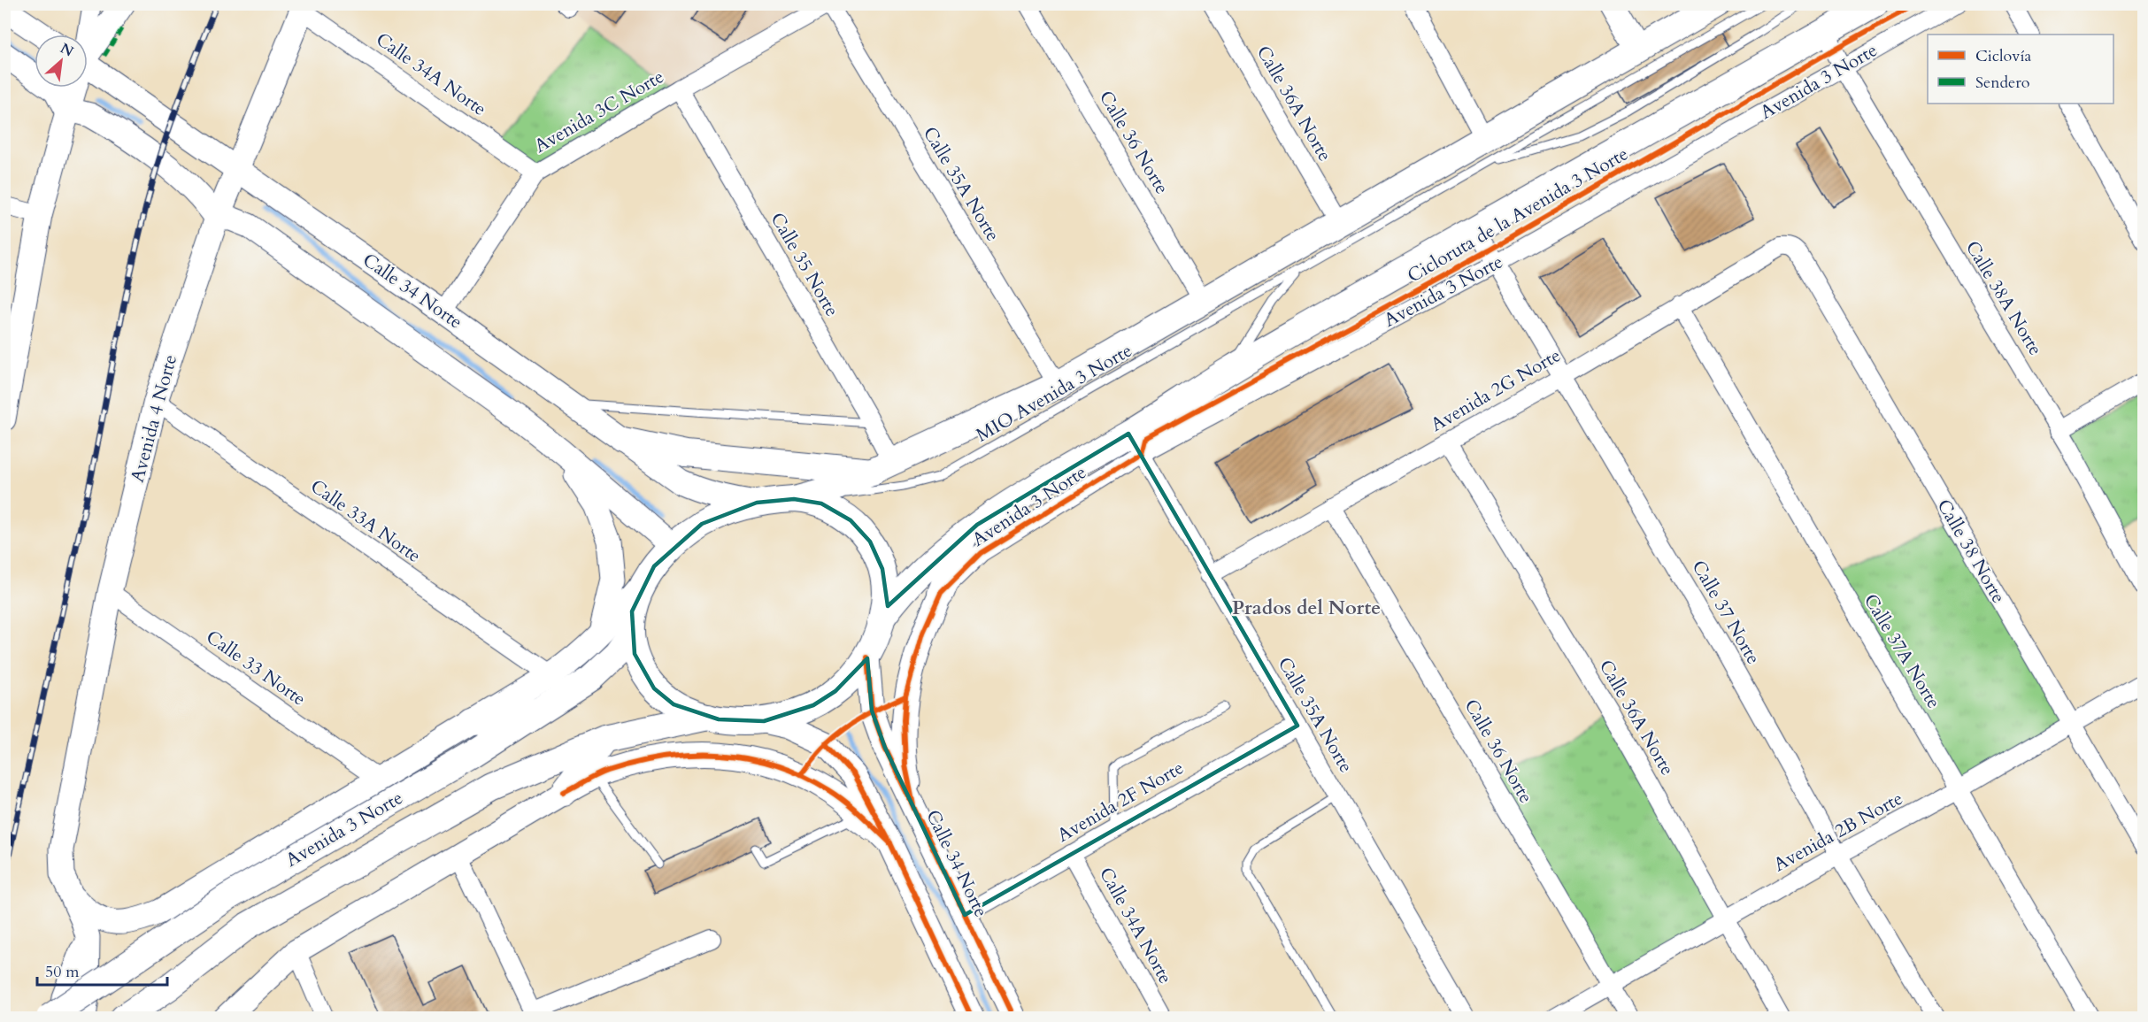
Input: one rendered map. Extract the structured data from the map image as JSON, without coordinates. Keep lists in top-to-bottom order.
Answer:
{
  "streets": {
    "main road": ["Avenida 3 Norte", "Calle 34 Norte", "Avenida 4 Norte"],
    "street": [
      "Calle 34A Norte",
      "Calle 36A Norte",
      "Avenida 3C Norte",
      "Calle 36 Norte",
      "Calle 35A Norte",
      "Calle 35 Norte",
      "Calle 38A Norte",
      "Avenida 2G Norte",
      "Calle 33A Norte",
      "Calle 38 Norte",
      "Calle 37 Norte",
      "Calle 37A Norte",
      "Calle 33 Norte",
      "Avenida 2F Norte",
      "Avenida 2B Norte"
    ],
    "lane": ["MIO Avenida 3 Norte"],
    "cycle path": ["Cicloruta de la Avenida 3 Norte"]
  },
  "crossings": [
    ["Calle 34A Norte", "Avenida 3C Norte"],
    ["Calle 34A Norte", "Avenida 4 Norte"],
    ["Calle 34A Norte", "Avenida 2F Norte"],
    ["Avenida 3 Norte", "Calle 35A Norte"],
    ["Avenida 3 Norte", "Calle 38A Norte"],
    ["Avenida 3 Norte", "MIO Avenida 3 Norte"],
    ["Avenida 3 Norte", "Avenida 4 Norte"],
    ["Avenida 3 Norte", "Calle 33A Norte"],
    ["Avenida 3 Norte", "Calle 37 Norte"],
    ["Avenida 3 Norte", "Calle 33 Norte"],
    ["Calle 36A Norte", "Avenida 2G Norte"],
    ["Calle 36A Norte", "Avenida 2B Norte"],
    ["Avenida 3C Norte", "Calle 35A Norte"],
    ["Avenida 3C Norte", "Calle 35 Norte"],
    ["Avenida 3C Norte", "Calle 34 Norte"],
    ["Calle 36 Norte", "Avenida 2G Norte"],
    ["Calle 36 Norte", "Avenida 2B Norte"],
    ["Calle 35A Norte", "Avenida 2G Norte"],
    ["Calle 35A Norte", "Avenida 2F Norte"],
    ["Calle 34 Norte", "Avenida 4 Norte"],
    ["Calle 34 Norte", "Avenida 2F Norte"],
    ["Avenida 2G Norte", "Calle 38 Norte"],
    ["Avenida 2G Norte", "Calle 37 Norte"],
    ["Avenida 2G Norte", "Calle 37A Norte"],
    ["Avenida 4 Norte", "Calle 33A Norte"],
    ["Avenida 4 Norte", "Calle 33 Norte"],
    ["Calle 38 Norte", "Avenida 2B Norte"],
    ["Calle 37 Norte", "Avenida 2B Norte"],
    ["Calle 37A Norte", "Avenida 2B Norte"]
  ],
  "districts": ["Prados del Norte"],
  "legend": ["Ciclovía", "Sendero"],
  "scale_bar": "50 m",
  "north": "top right"
}
